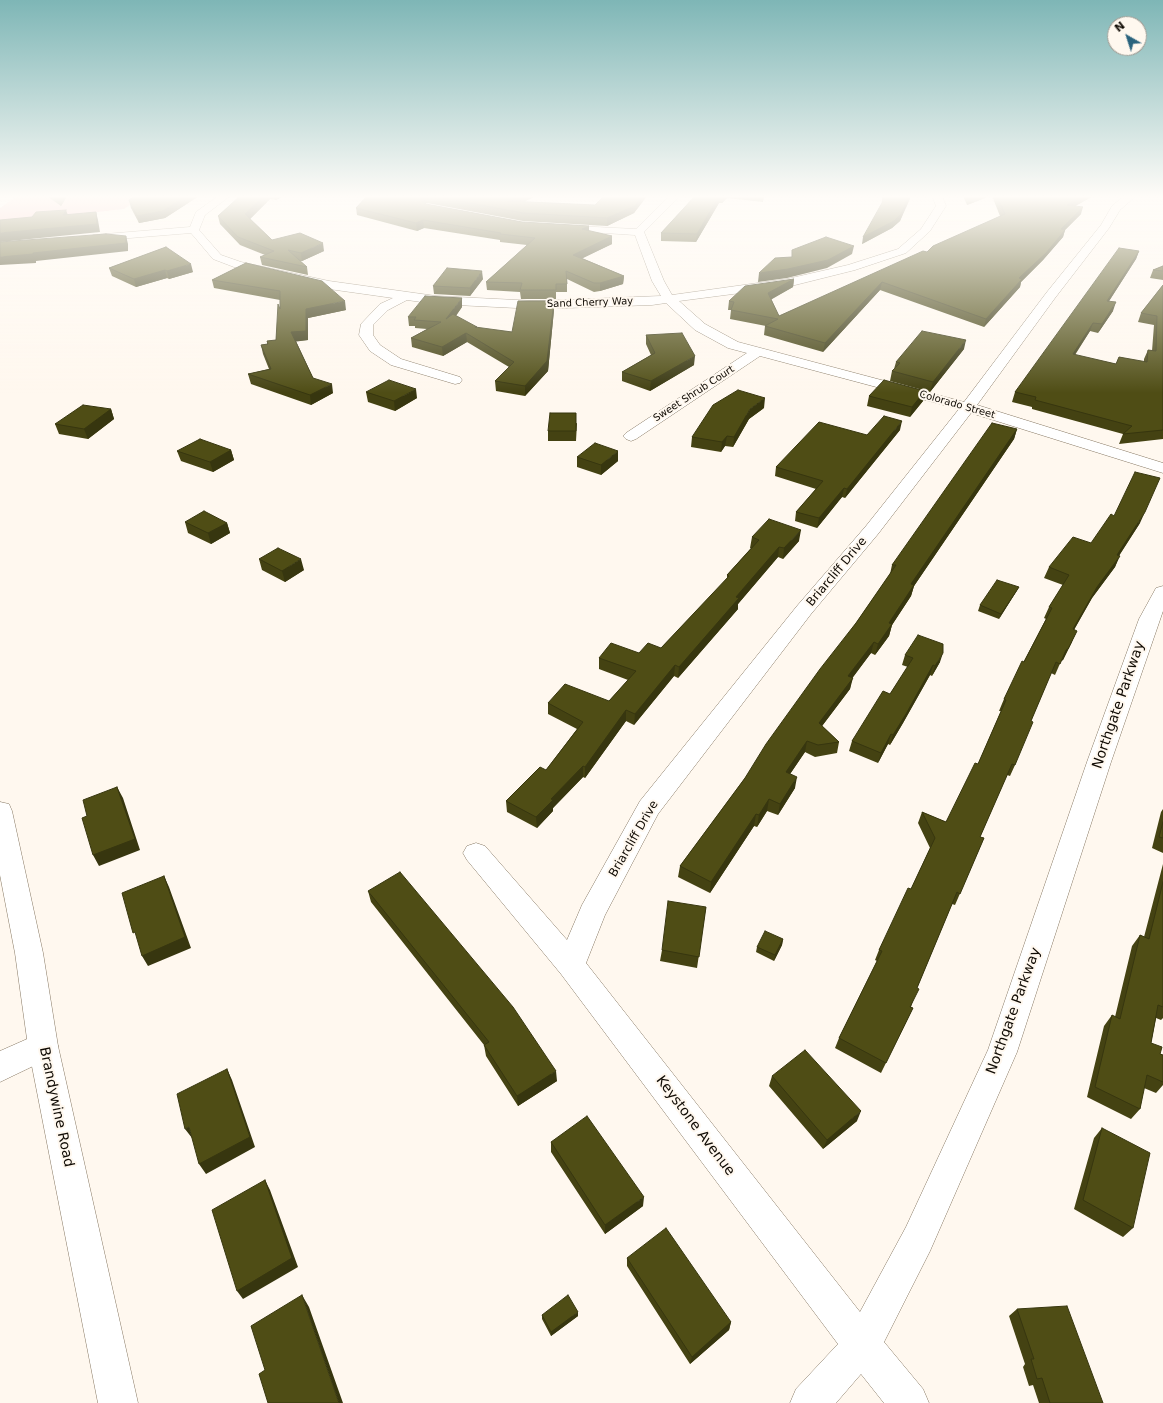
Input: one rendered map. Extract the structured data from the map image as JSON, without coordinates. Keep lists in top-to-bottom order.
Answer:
{
  "streets": {
    "street": [
      "Sand Cherry Way",
      "Sweet Shrub Court",
      "Colorado Street",
      "Briarcliff Drive",
      "Northgate Parkway",
      "Brandywine Road",
      "Keystone Avenue"
    ]
  },
  "crossings": [
    ["Sand Cherry Way", "Colorado Street"],
    ["Sweet Shrub Court", "Colorado Street"],
    ["Colorado Street", "Briarcliff Drive"],
    ["Briarcliff Drive", "Keystone Avenue"],
    ["Northgate Parkway", "Keystone Avenue"]
  ],
  "north": "top left"
}
